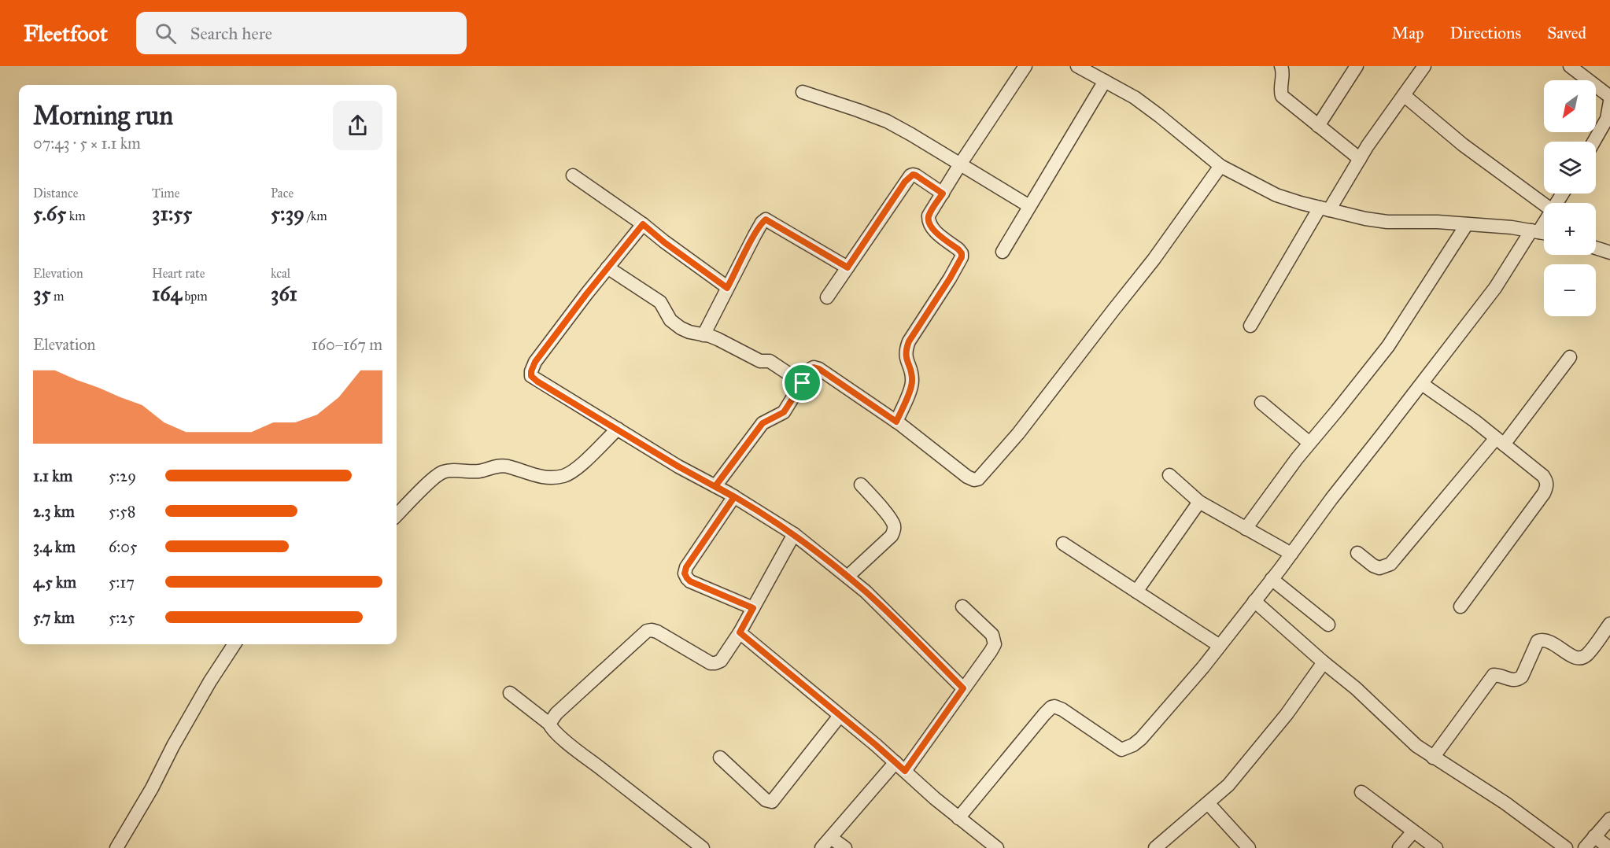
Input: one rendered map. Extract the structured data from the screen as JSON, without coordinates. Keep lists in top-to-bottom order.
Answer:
{
  "north": "bottom left",
  "page": {
    "header": "Fleetfoot",
    "search": "Search here",
    "nav": ["Map", "Directions", "Saved"],
    "map_buttons": ["+", "−"],
    "heading": ["Morning run", "07:43 · 5 × 1.1 km"],
    "stats": [
      ["Distance", "5.65 km"],
      ["Time", "31:55"],
      ["Pace", "5:39 /km"],
      ["Elevation", "35 m"],
      ["Heart rate", "164 bpm"],
      ["kcal", "361"]
    ],
    "chart": ["Elevation", "160–167 m"],
    "list": [
      {
        "name": "1.1 km",
        "note": "5:29"
      },
      {
        "name": "2.3 km",
        "note": "5:58"
      },
      {
        "name": "3.4 km",
        "note": "6:05"
      },
      {
        "name": "4.5 km",
        "note": "5:17"
      },
      {
        "name": "5.7 km",
        "note": "5:25"
      }
    ]
  }
}
